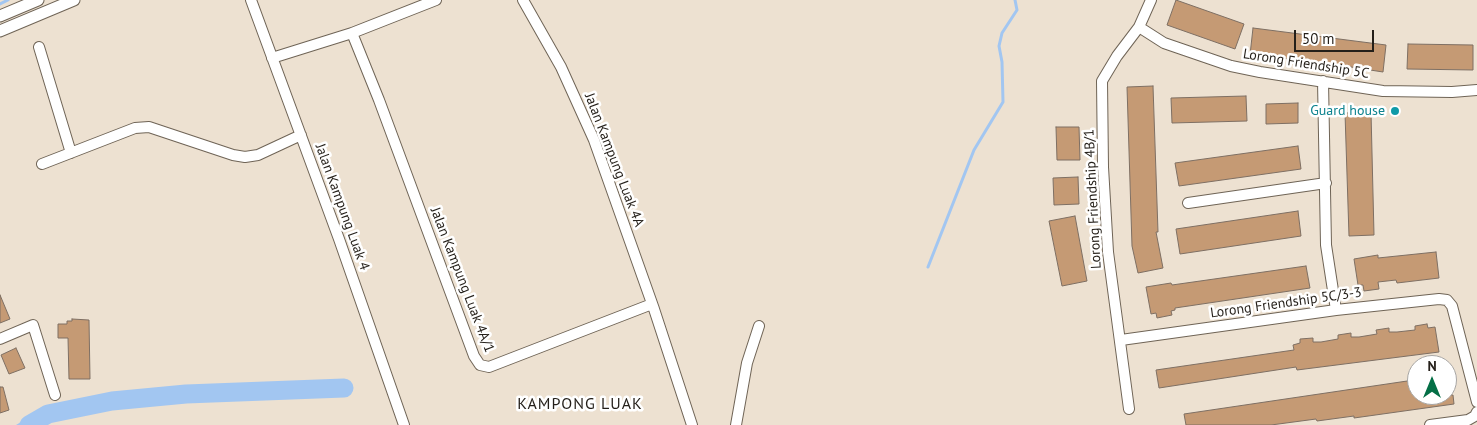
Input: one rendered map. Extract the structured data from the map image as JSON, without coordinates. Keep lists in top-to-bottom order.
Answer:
{
  "streets": {
    "street": [
      "Lorong Friendship 5C",
      "Jalan Kampung Luak 4A",
      "Lorong Friendship 4B/1",
      "Jalan Kampung Luak 4",
      "Jalan Kampung Luak 4A/1",
      "Lorong Friendship 5C/3-3"
    ]
  },
  "crossings": [
    ["Lorong Friendship 5C", "Lorong Friendship 4B/1"],
    ["Jalan Kampung Luak 4A", "Jalan Kampung Luak 4A/1"],
    ["Lorong Friendship 4B/1", "Lorong Friendship 5C/3-3"]
  ],
  "districts": ["KAMPONG LUAK"],
  "places": ["Guard house"],
  "scale_bar": "50 m",
  "north": "top"
}
